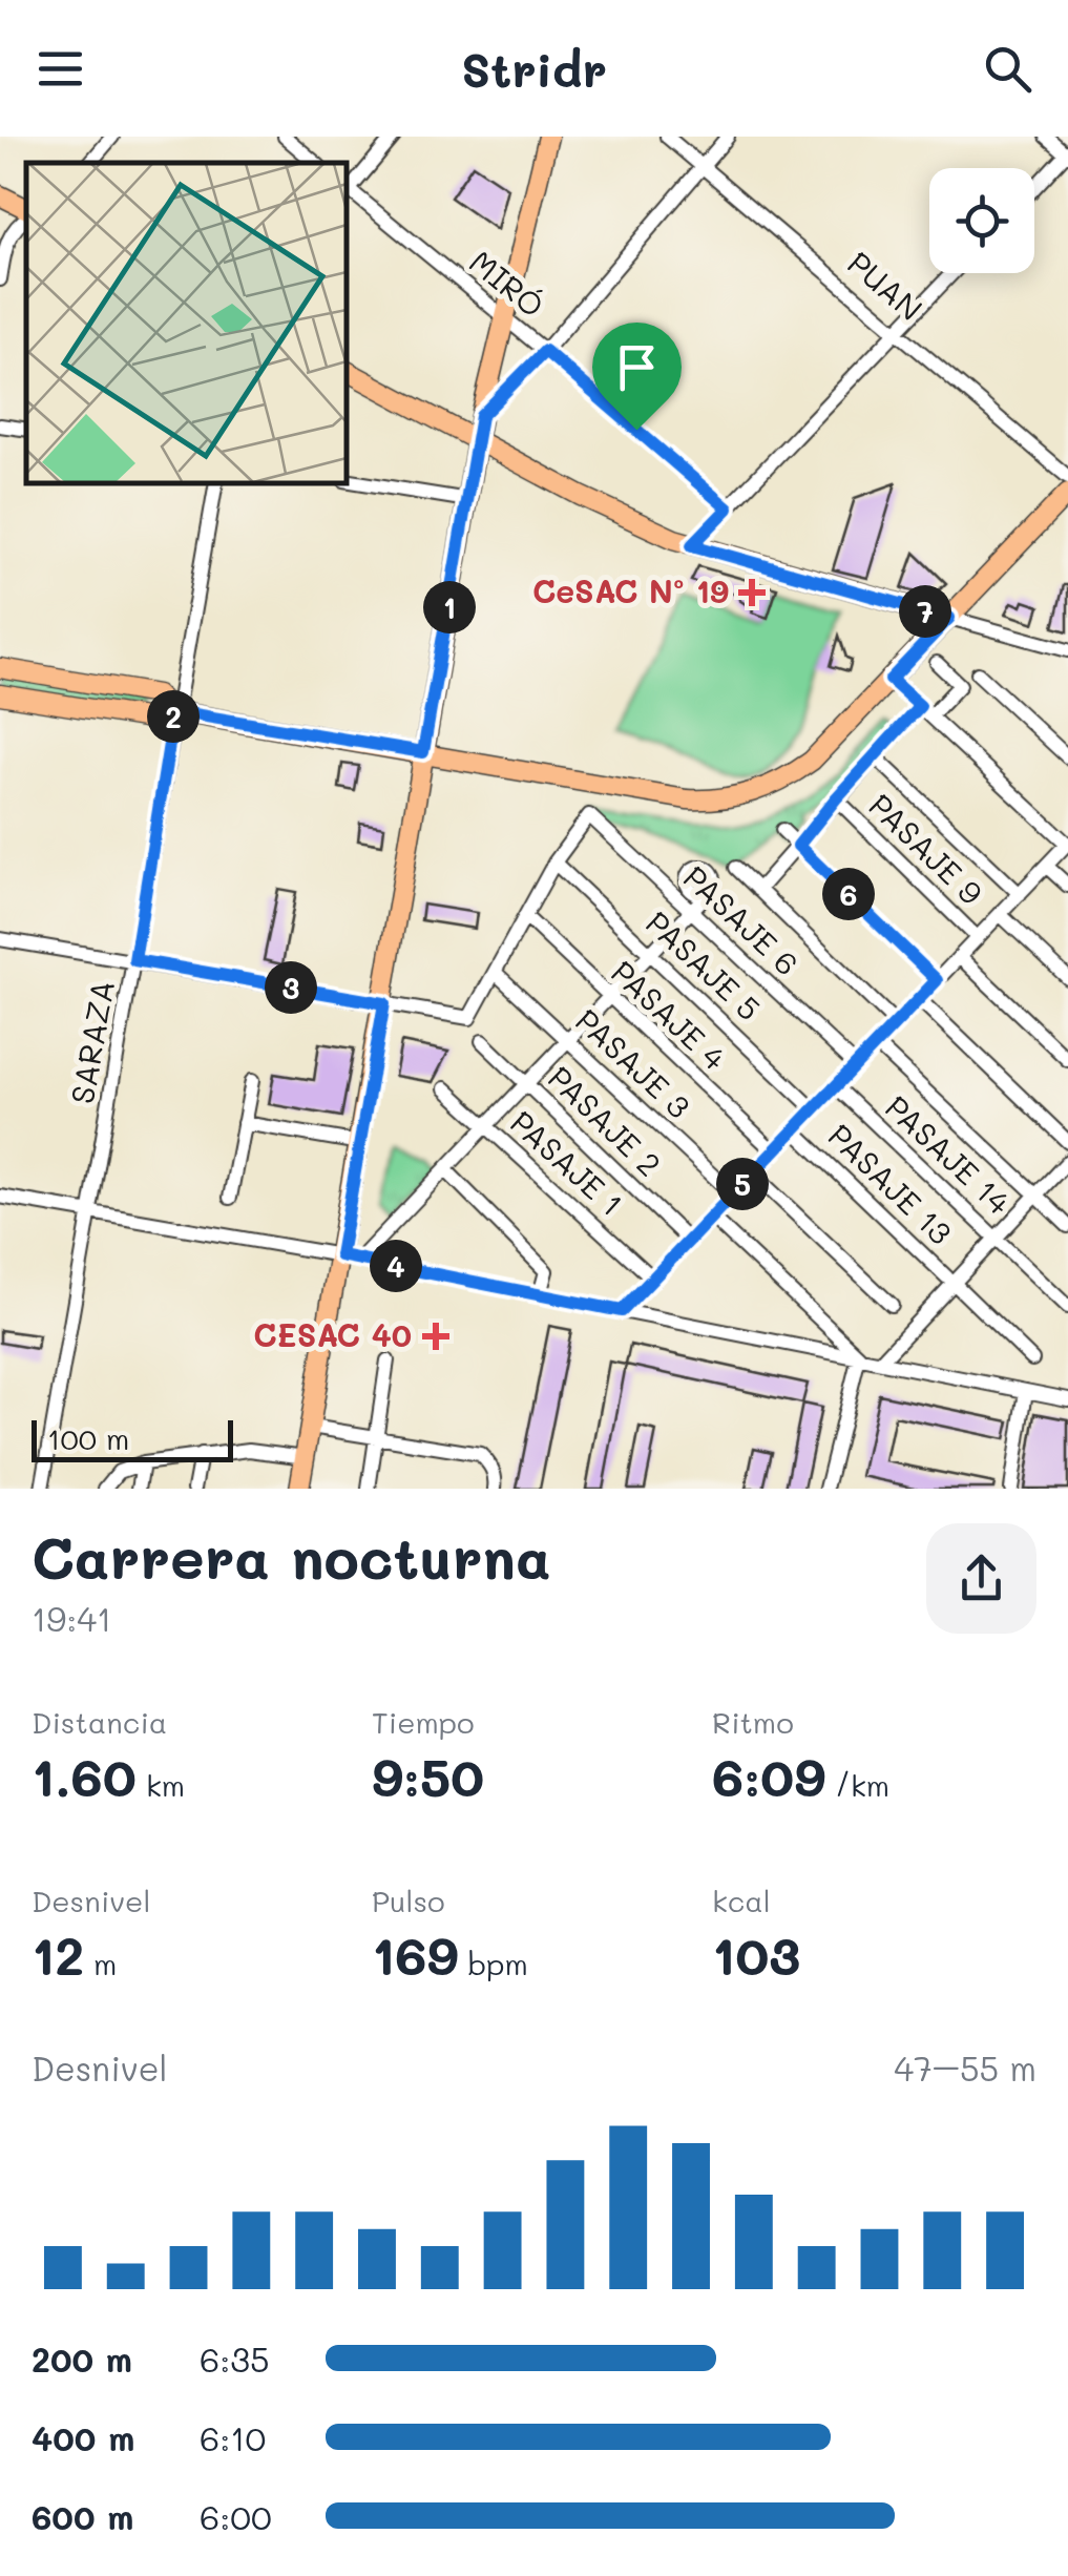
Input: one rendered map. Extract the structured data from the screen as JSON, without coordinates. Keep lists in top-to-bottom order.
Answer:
{
  "streets": {
    "street": [
      "MIRÓ",
      "PUAN",
      "PASAJE 9",
      "PASAJE 6",
      "PASAJE 5",
      "PASAJE 4",
      "SARAZA",
      "PASAJE 3",
      "PASAJE 2",
      "PASAJE 14",
      "PASAJE 1",
      "PASAJE 13"
    ]
  },
  "crossings": [
    ["PASAJE 6", "PASAJE 5"]
  ],
  "places": {
    "health": ["CeSAC Nº 19", "CESAC 40"]
  },
  "scale_bar": "100 m",
  "page": {
    "header": "Stridr",
    "pins": [
      "1",
      "7",
      "2",
      "6",
      "3",
      "5",
      "4"
    ],
    "scale": "100 m",
    "heading": ["Carrera nocturna", "19:41"],
    "stats": [
      ["Distancia", "1.60 km"],
      ["Tiempo", "9:50"],
      ["Ritmo", "6:09 /km"],
      ["Desnivel", "12 m"],
      ["Pulso", "169 bpm"],
      ["kcal", "103"]
    ],
    "chart": ["Desnivel", "47–55 m"],
    "list": [
      {
        "name": "200 m",
        "note": "6:35"
      },
      {
        "name": "400 m",
        "note": "6:10"
      },
      {
        "name": "600 m",
        "note": "6:00"
      }
    ]
  }
}
